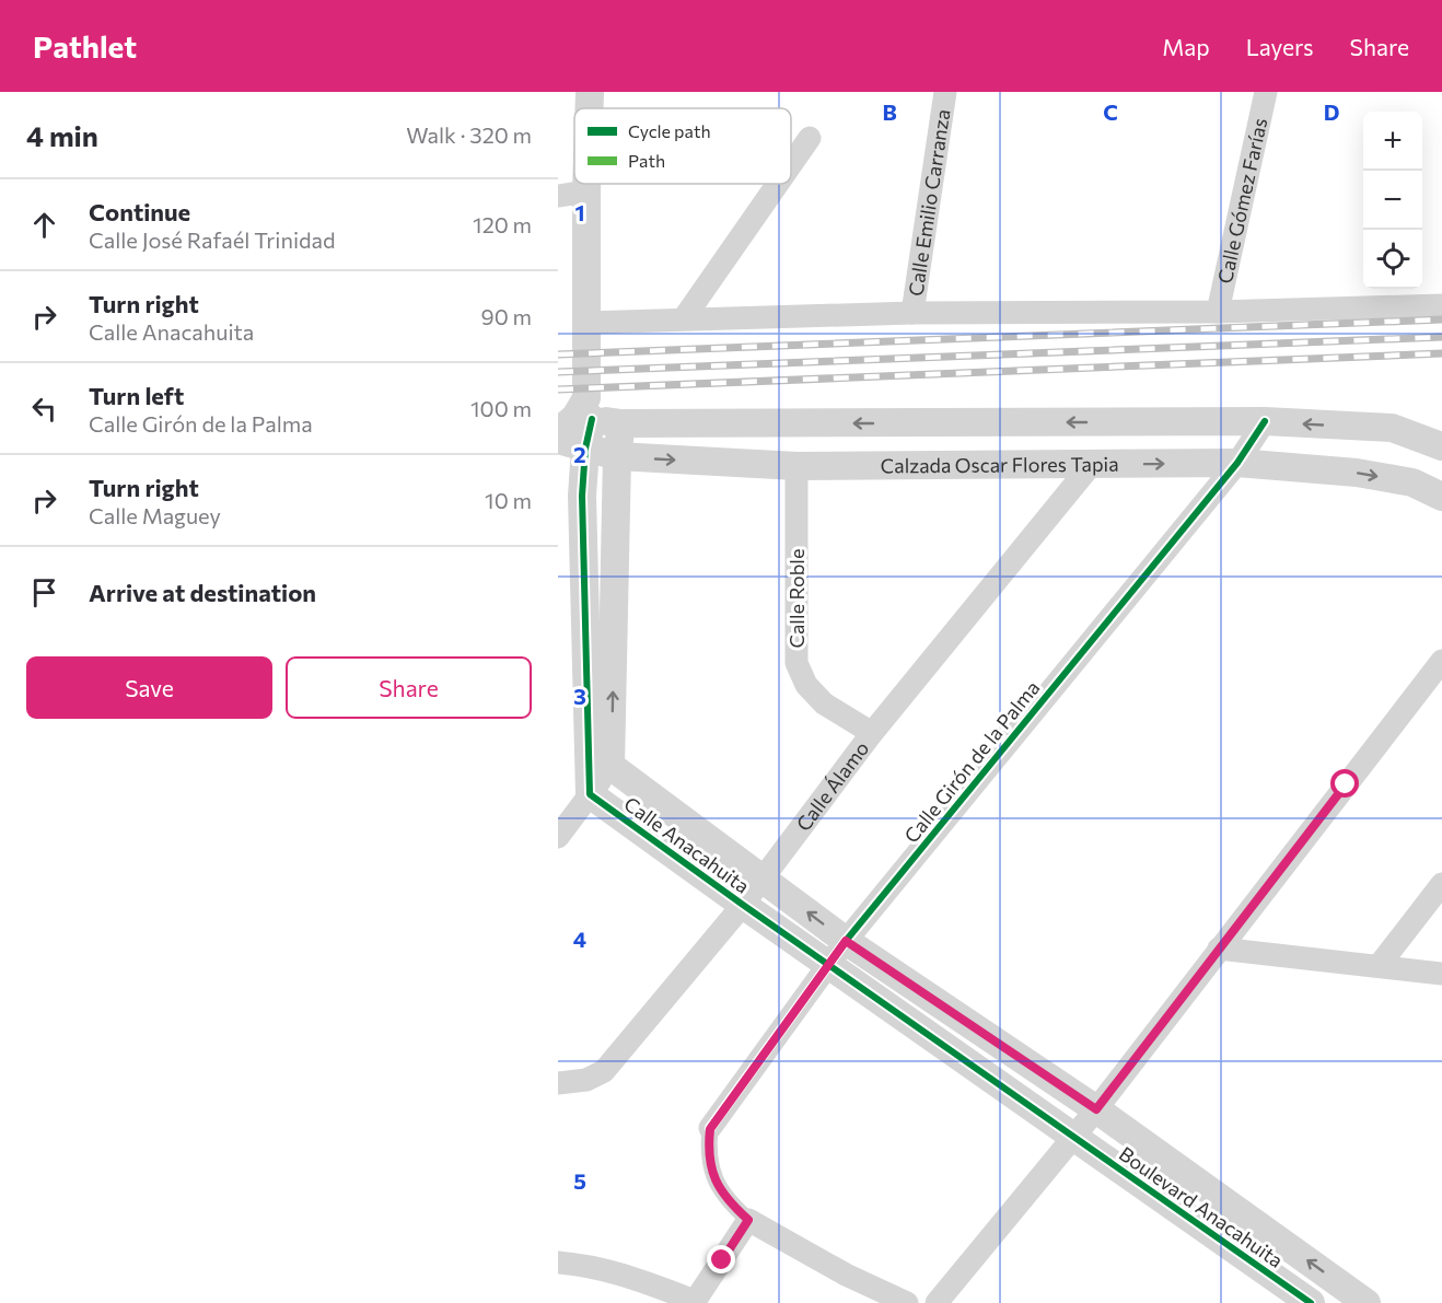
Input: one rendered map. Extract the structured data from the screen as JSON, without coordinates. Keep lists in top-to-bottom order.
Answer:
{
  "streets": {
    "street": [
      "Calle Gómez Farías",
      "Calle Emilio Carranza",
      "Calzada Oscar Flores Tapia",
      "Calle Roble",
      "Calle Girón de la Palma",
      "Calle Álamo",
      "Calle Anacahuita",
      "Boulevard Anacahuita"
    ]
  },
  "crossings": [
    ["Calzada Oscar Flores Tapia", "Calle Roble"],
    ["Calzada Oscar Flores Tapia", "Calle Girón de la Palma"],
    ["Calzada Oscar Flores Tapia", "Calle Álamo"],
    ["Calle Roble", "Calle Álamo"],
    ["Calle Girón de la Palma", "Calle Anacahuita"],
    ["Calle Álamo", "Calle Anacahuita"],
    ["Calle Anacahuita", "Boulevard Anacahuita"]
  ],
  "legend": ["Cycle path", "Path"],
  "page": {
    "header": "Pathlet",
    "nav": ["Map", "Layers", "Share"],
    "heading": ["4 min", "Walk · 320 m"],
    "map_buttons": ["+", "−"],
    "list": [
      ["Continue", "Calle José Rafaél Trinidad", "120 m"],
      ["Turn right", "Calle Anacahuita", "90 m"],
      ["Turn left", "Calle Girón de la Palma", "100 m"],
      ["Turn right", "Calle Maguey", "10 m"],
      "Arrive at destination"
    ],
    "buttons": ["Save", "Share"]
  },
  "grid": {
    "columns": ["B", "C", "D"],
    "rows": [
      "1",
      "2",
      "3",
      "4",
      "5"
    ]
  }
}
